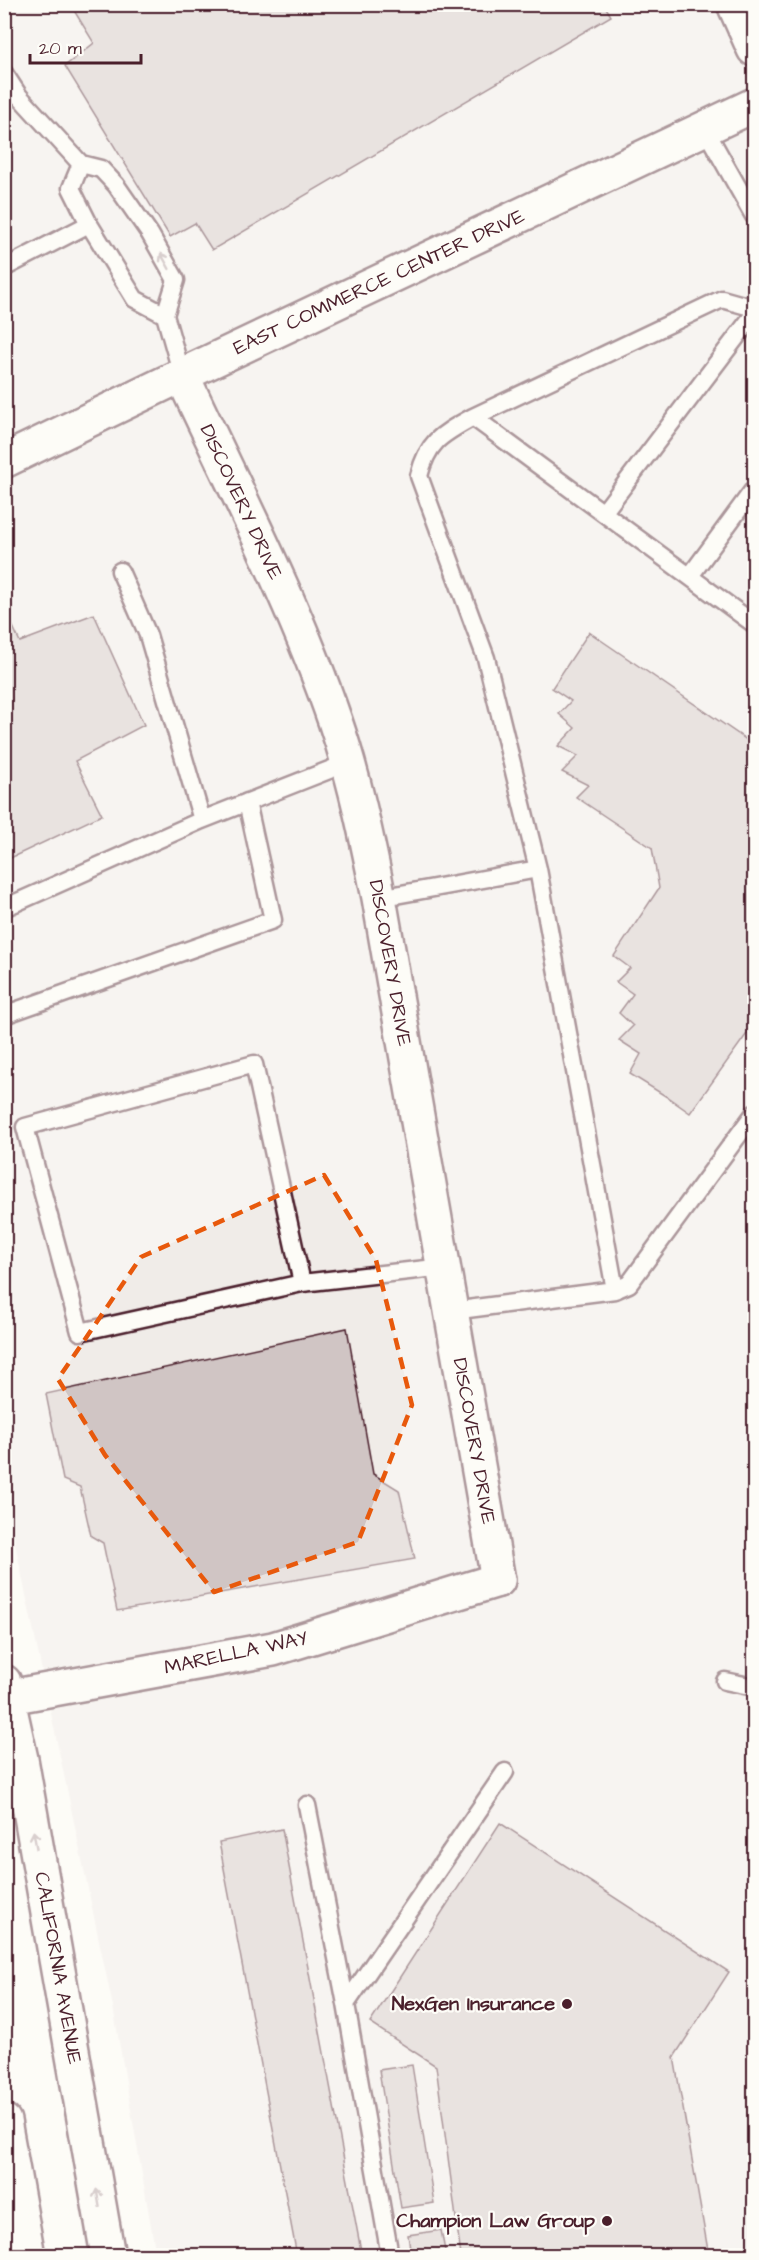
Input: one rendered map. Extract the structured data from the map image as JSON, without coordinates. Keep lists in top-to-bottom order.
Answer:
{
  "streets": {
    "street": [
      "EAST COMMERCE CENTER DRIVE",
      "DISCOVERY DRIVE",
      "MARELLA WAY",
      "CALIFORNIA AVENUE"
    ]
  },
  "crossings": [
    ["EAST COMMERCE CENTER DRIVE", "DISCOVERY DRIVE"],
    ["DISCOVERY DRIVE", "MARELLA WAY"],
    ["MARELLA WAY", "CALIFORNIA AVENUE"]
  ],
  "one_way": ["CALIFORNIA AVENUE"],
  "places": ["NexGen Insurance", "Champion Law Group"],
  "scale_bar": "20 m"
}
